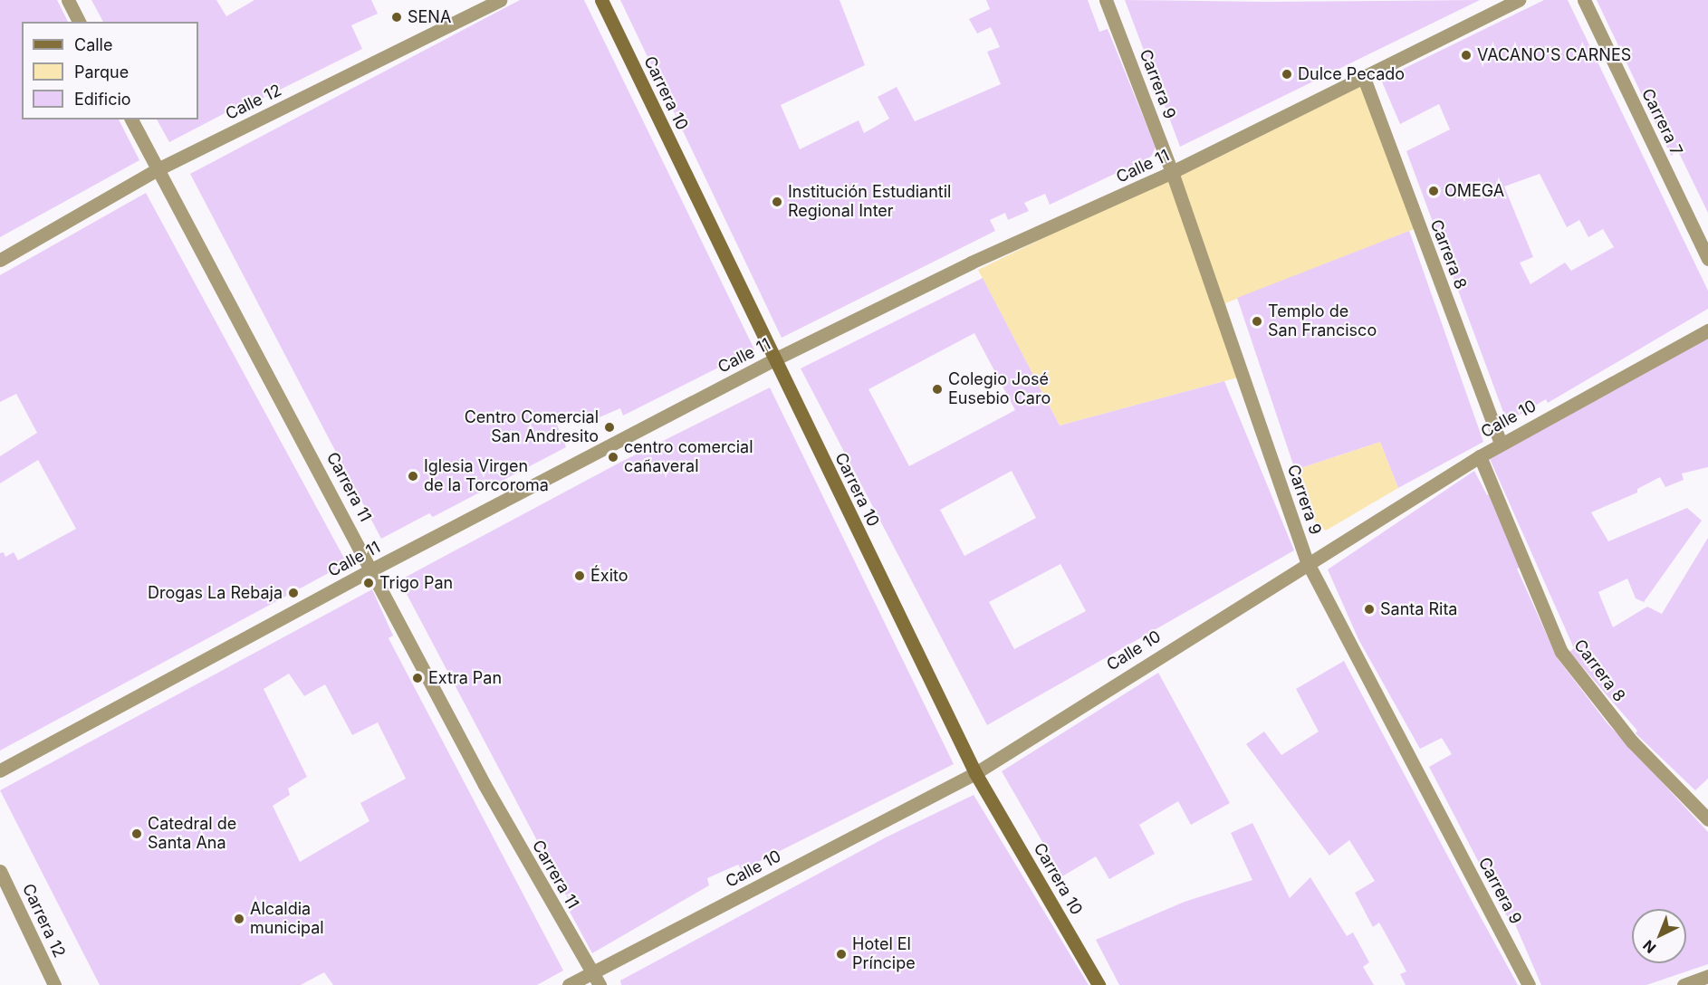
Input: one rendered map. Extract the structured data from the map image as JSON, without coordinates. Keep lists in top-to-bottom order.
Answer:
{
  "streets": {
    "street": [
      "Carrera 9",
      "Carrera 10",
      "Calle 12",
      "Carrera 7",
      "Calle 11",
      "Carrera 8",
      "Calle 10",
      "Carrera 11",
      "Carrera 12"
    ]
  },
  "crossings": [
    ["Carrera 9", "Calle 11"],
    ["Carrera 9", "Calle 10"],
    ["Carrera 10", "Calle 11"],
    ["Carrera 10", "Calle 10"],
    ["Calle 12", "Carrera 11"],
    ["Calle 11", "Carrera 8"],
    ["Calle 11", "Carrera 11"],
    ["Carrera 8", "Calle 10"],
    ["Calle 10", "Carrera 11"]
  ],
  "places": [
    "SENA",
    "VACANO'S CARNES",
    "Dulce Pecado",
    "OMEGA",
    "Institución Estudiantil Regional Inter",
    "Templo de San Francisco",
    "Colegio José Eusebio Caro",
    "Centro Comercial San Andresito",
    "centro comercial cañaveral",
    "Iglesia Virgen de la Torcoroma",
    "Éxito",
    "Trigo Pan",
    "Drogas La Rebaja",
    "Santa Rita",
    "Extra Pan",
    "Catedral de Santa Ana",
    "Alcaldia municipal",
    "Hotel El Príncipe"
  ],
  "legend": ["Calle", "Parque", "Edificio"],
  "north": "bottom left"
}
